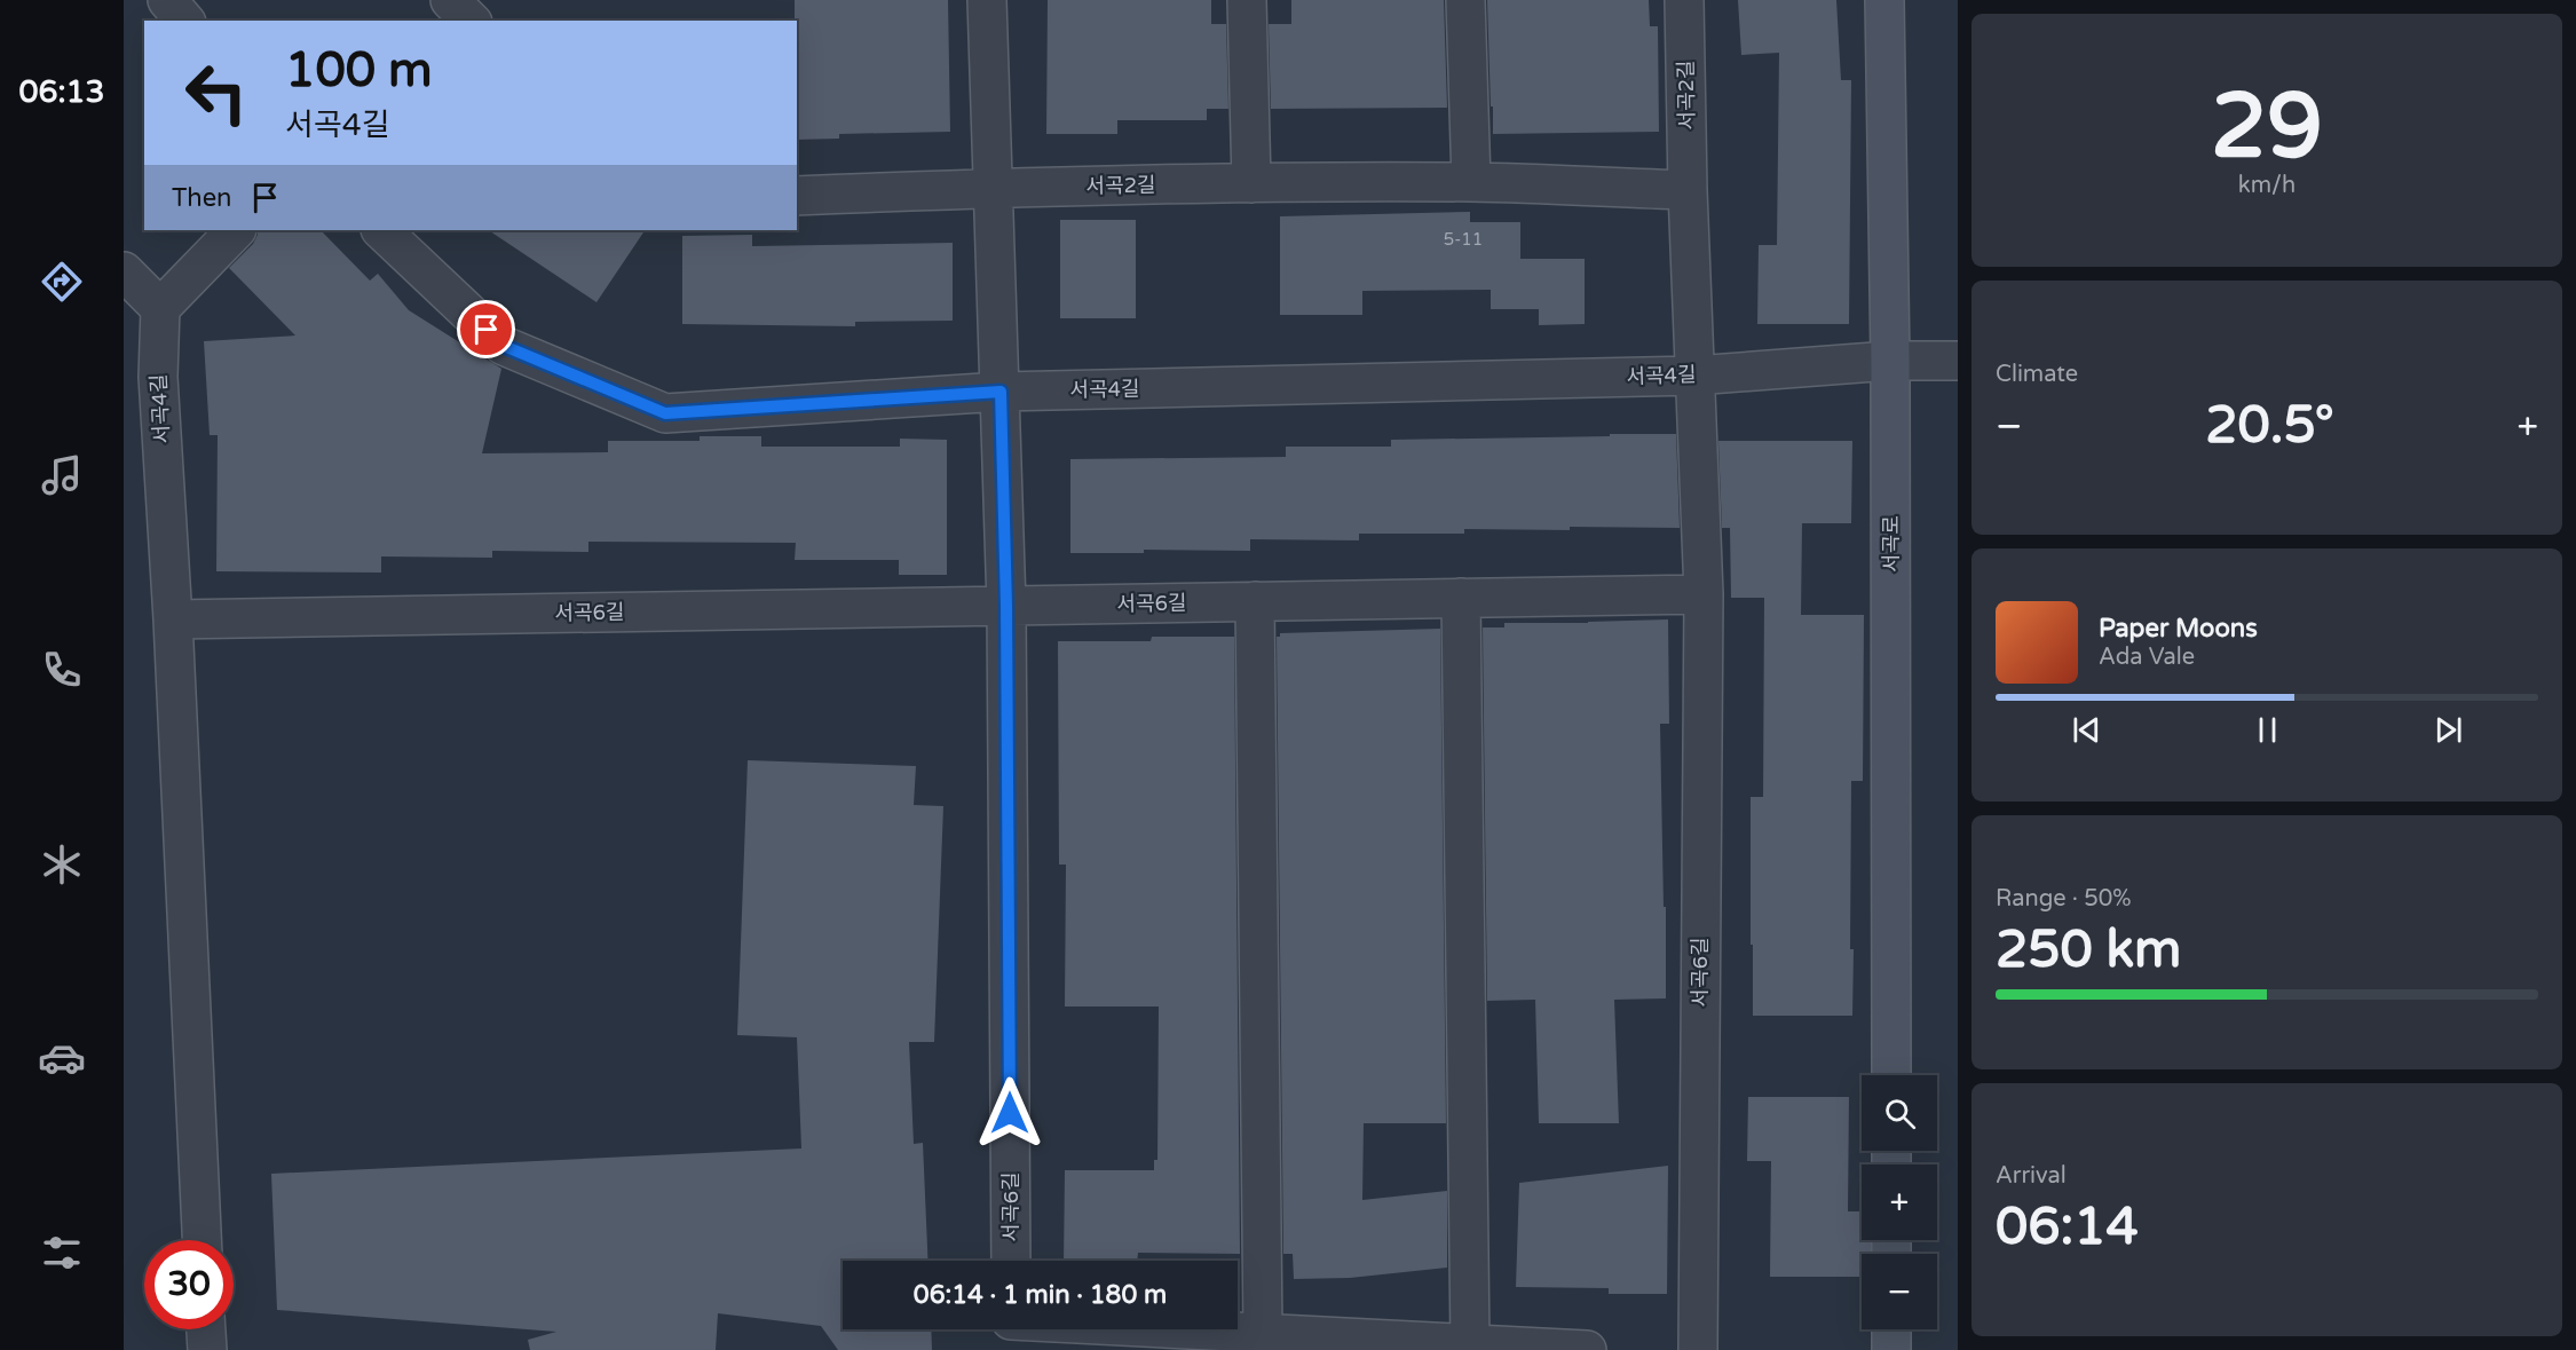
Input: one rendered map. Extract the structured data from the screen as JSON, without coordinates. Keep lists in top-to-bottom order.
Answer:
{
  "streets": {
    "street": [
      "서곡2길",
      "서곡4길",
      "서곡로",
      "서곡6길"
    ]
  },
  "crossings": [
    ["서곡2길", "서곡4길"],
    ["서곡2길", "서곡6길"],
    ["서곡4길", "서곡로"],
    ["서곡4길", "서곡6길"]
  ],
  "house_numbers": ["5-11"],
  "page": {
    "tabs": "06:13",
    "tile": [
      ["29", "km/h"],
      "Climate",
      ["Range · 50%", "250 km"],
      ["Arrival", "06:14"]
    ],
    "turn": ["100 m", "서곡4길"],
    "then": "Then",
    "heat": ["−", "20.5°", "+"],
    "song": ["Paper Moons", "Ada Vale"],
    "map_buttons": ["+", "−"],
    "limit": "30",
    "trip": "06:14 · 1 min · 180 m"
  }
}
